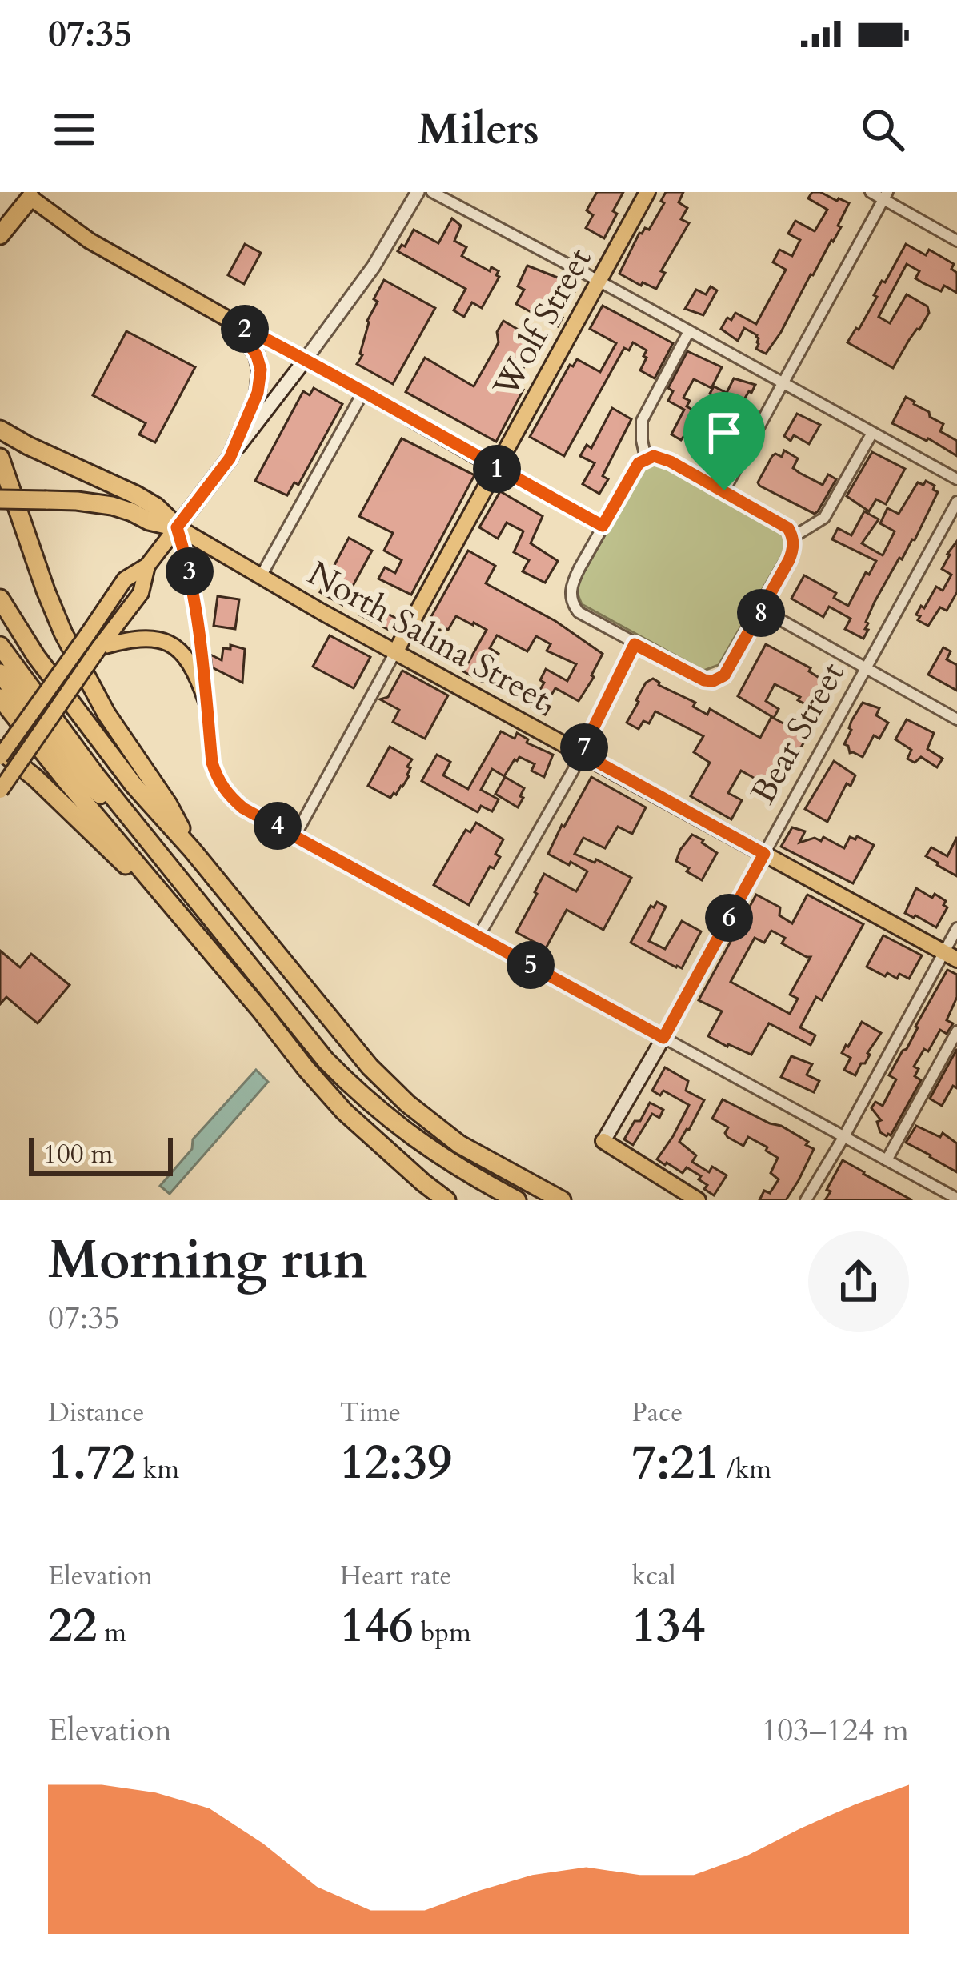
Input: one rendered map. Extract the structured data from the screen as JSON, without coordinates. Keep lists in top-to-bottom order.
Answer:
{
  "streets": {
    "main road": ["Wolf Street", "North Salina Street", "Bear Street"]
  },
  "crossings": [
    ["Wolf Street", "North Salina Street"],
    ["North Salina Street", "Bear Street"]
  ],
  "scale_bar": "100 m",
  "page": {
    "status": "07:35",
    "header": "Milers",
    "pins": [
      "2",
      "1",
      "3",
      "8",
      "7",
      "4",
      "6",
      "5"
    ],
    "scale": "100 m",
    "heading": ["Morning run", "07:35"],
    "stats": [
      ["Distance", "1.72 km"],
      ["Time", "12:39"],
      ["Pace", "7:21 /km"],
      ["Elevation", "22 m"],
      ["Heart rate", "146 bpm"],
      ["kcal", "134"]
    ],
    "chart": ["Elevation", "103–124 m"]
  }
}
